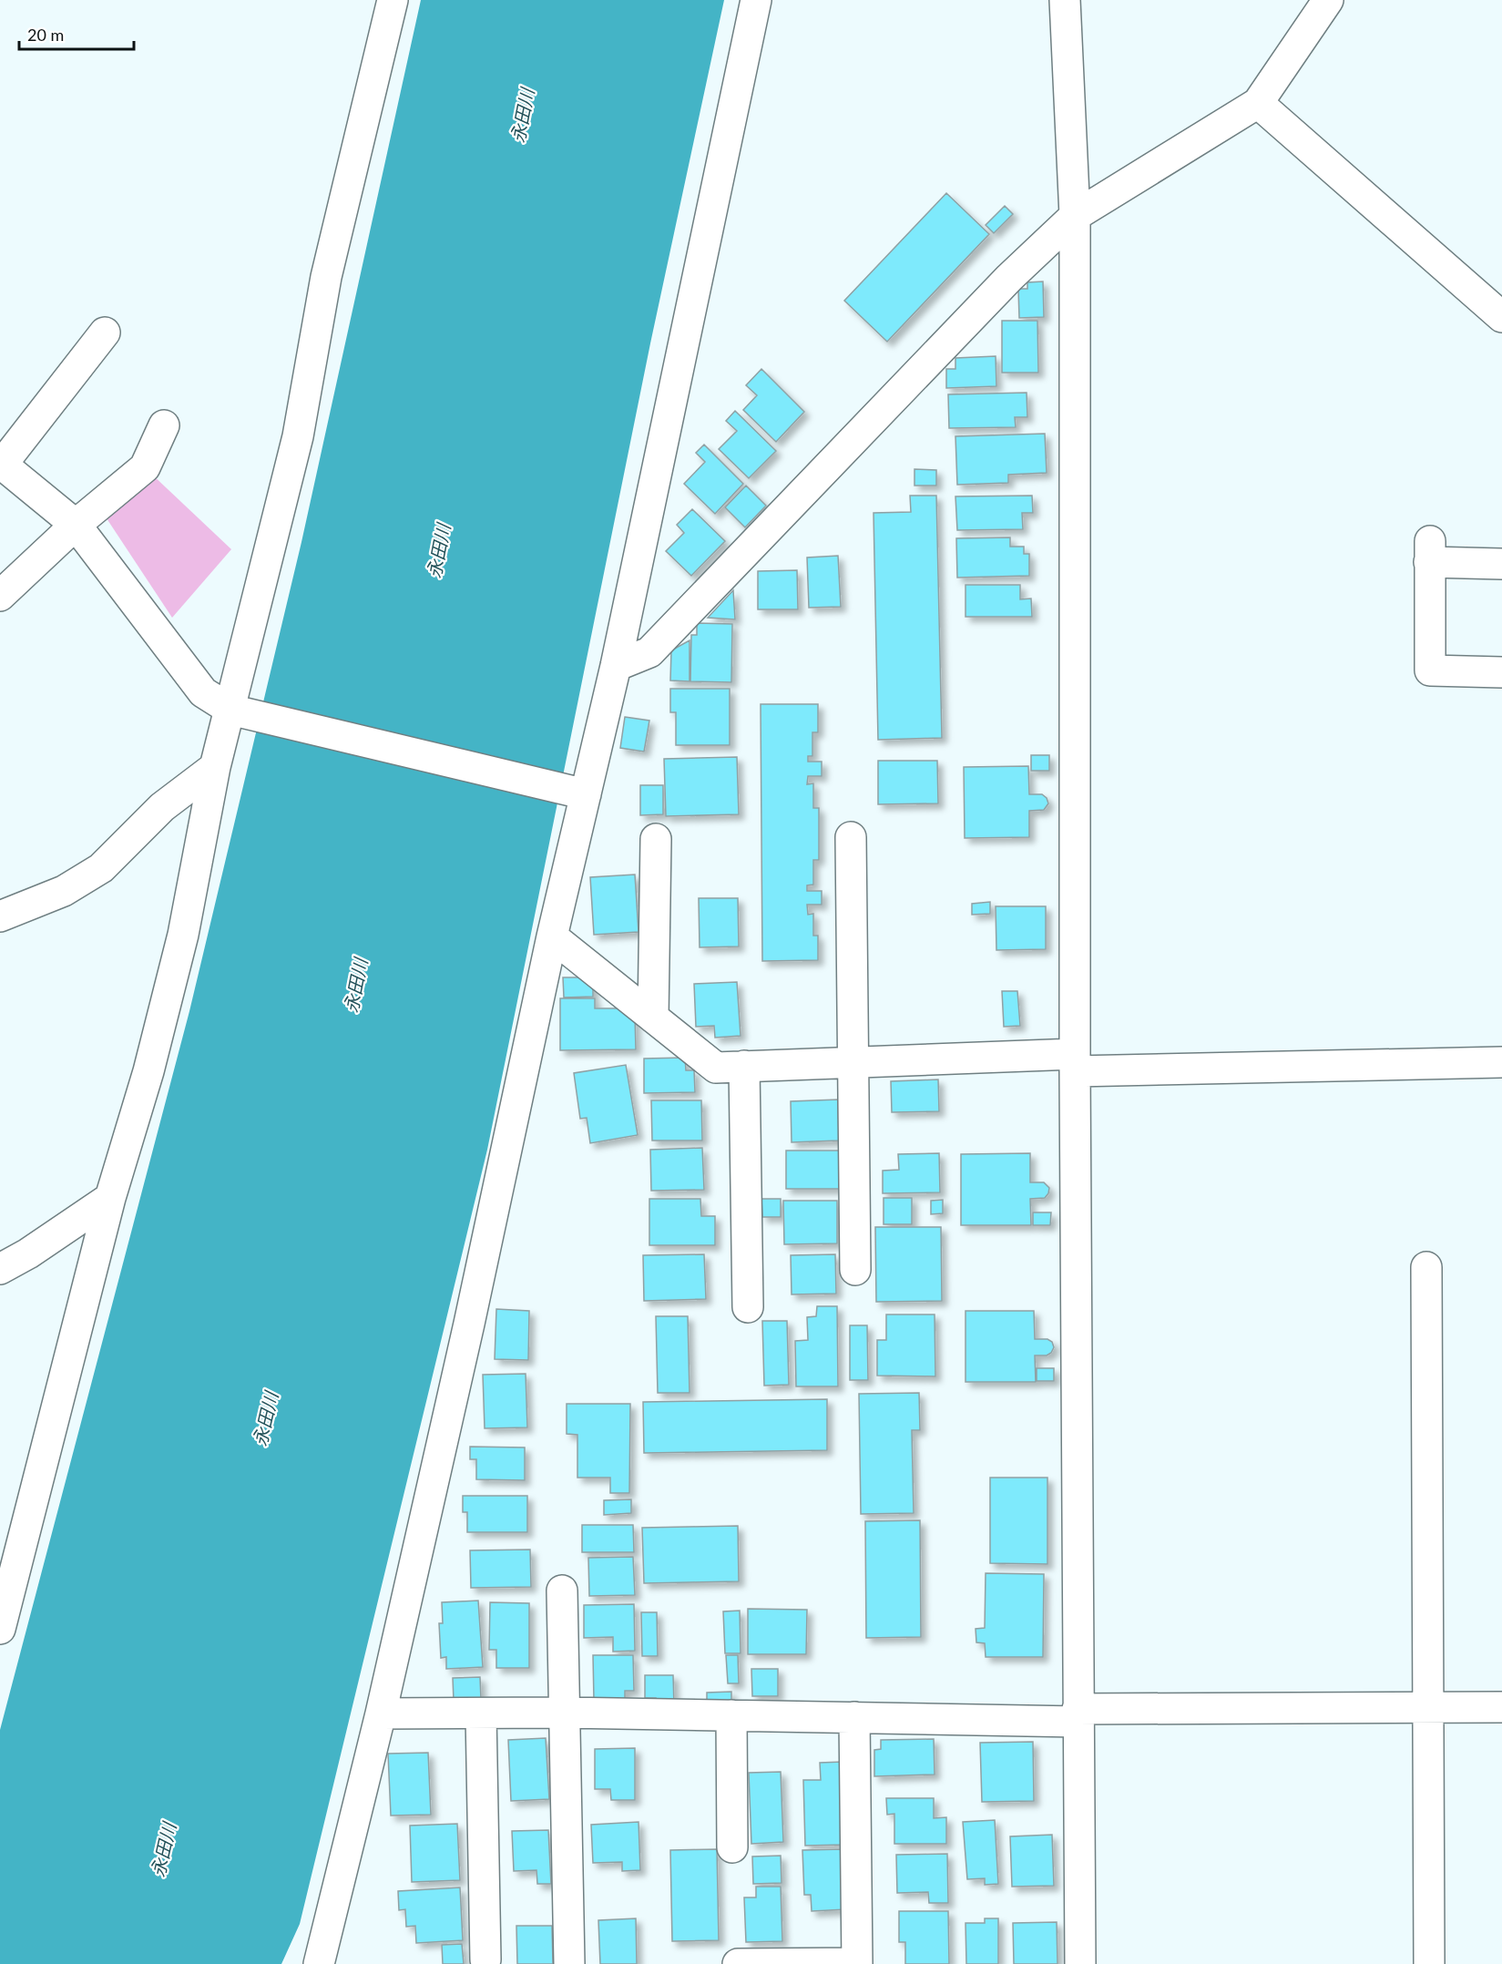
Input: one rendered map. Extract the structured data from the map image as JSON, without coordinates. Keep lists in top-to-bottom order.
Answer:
{
  "water": ["永田川"],
  "scale_bar": "20 m"
}
